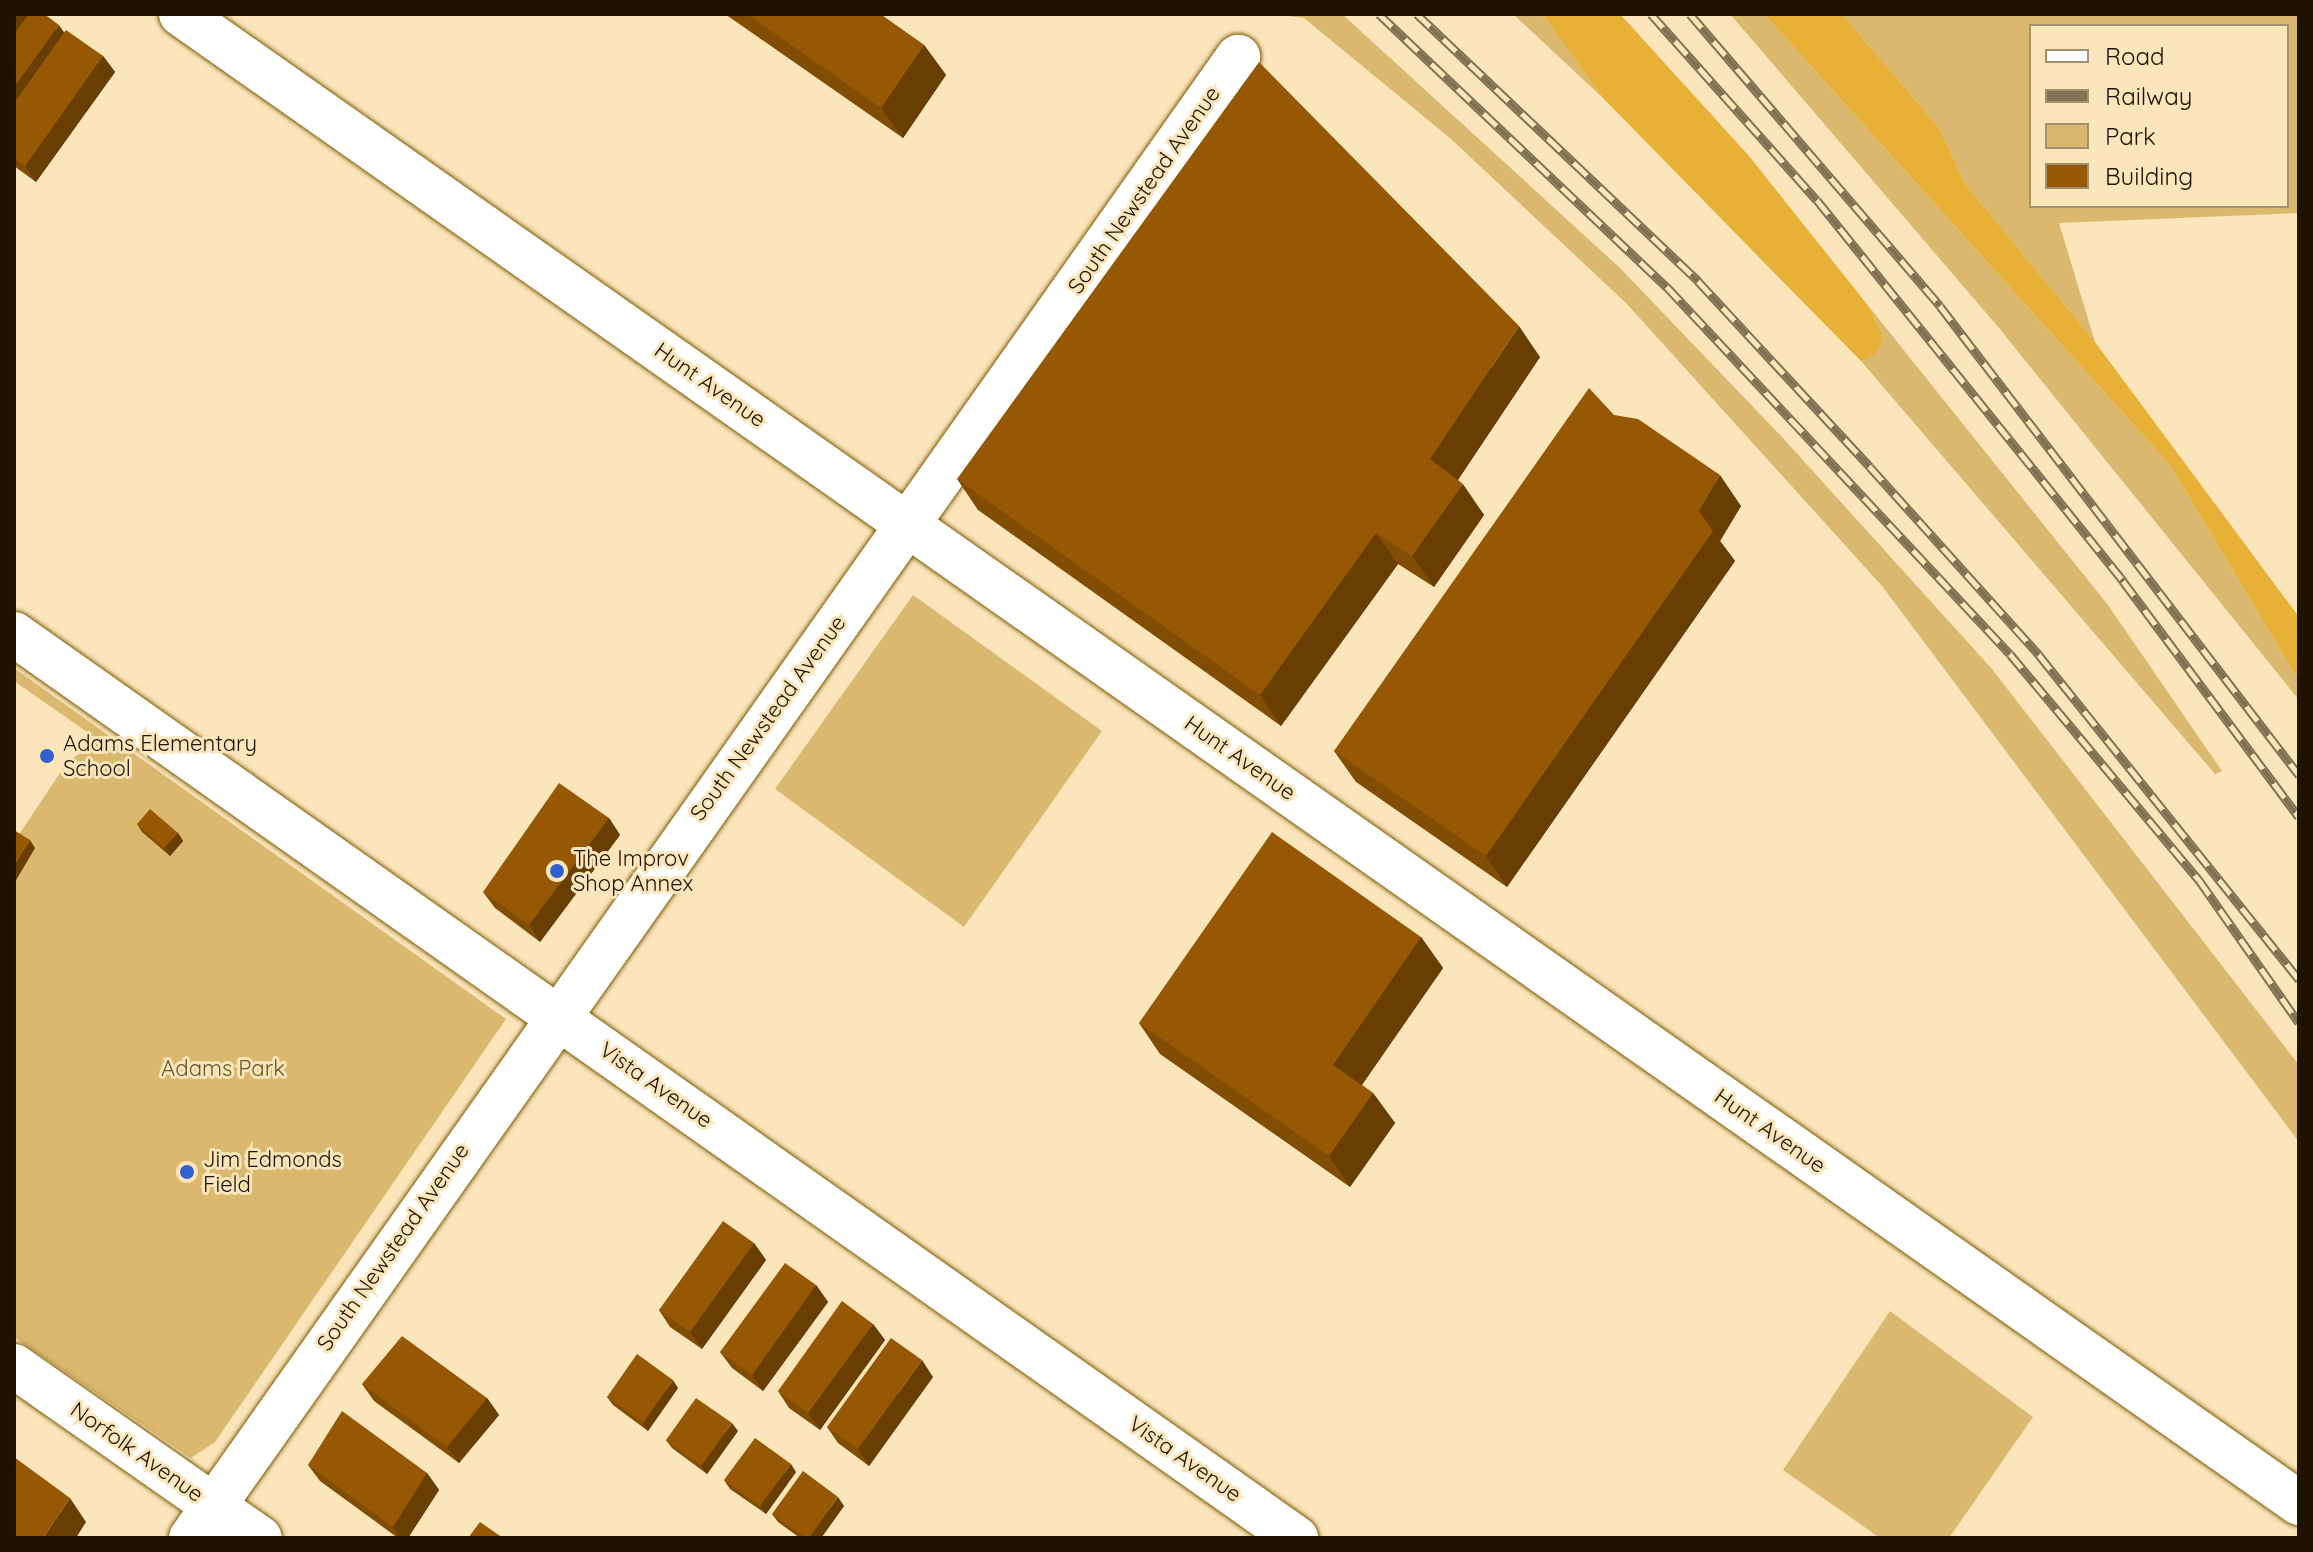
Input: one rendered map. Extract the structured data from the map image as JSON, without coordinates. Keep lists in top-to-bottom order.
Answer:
{
  "streets": {
    "street": [
      "South Newstead Avenue",
      "Hunt Avenue",
      "Vista Avenue",
      "Norfolk Avenue"
    ]
  },
  "crossings": [
    ["South Newstead Avenue", "Hunt Avenue"],
    ["South Newstead Avenue", "Vista Avenue"],
    ["South Newstead Avenue", "Norfolk Avenue"]
  ],
  "parks": ["Adams Park"],
  "places": ["Adams Elementary School", "The Improv Shop Annex", "Jim Edmonds Field"],
  "legend": [
    "Road",
    "Railway",
    "Park",
    "Building"
  ]
}
